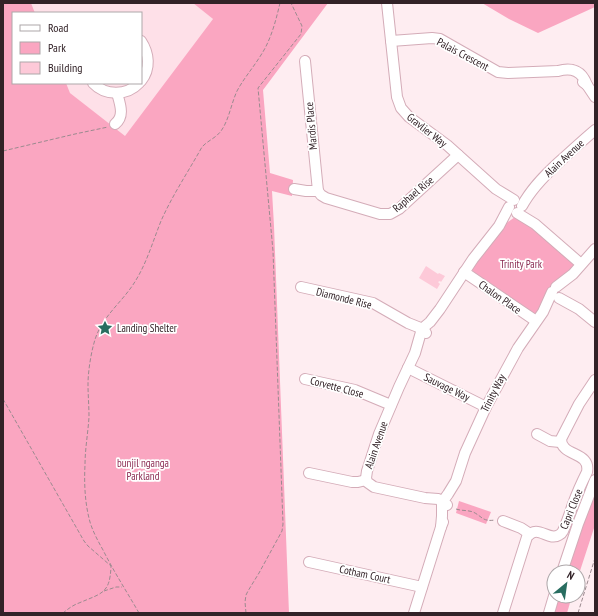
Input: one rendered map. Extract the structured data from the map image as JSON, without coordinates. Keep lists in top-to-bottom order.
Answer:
{
  "streets": {
    "street": [
      "Palais Crescent",
      "Mardis Place",
      "Gravlier Way",
      "Alain Avenue",
      "Raphael Rise",
      "Chalon Place",
      "Diamonde Rise",
      "Corvette Close",
      "Sauvage Way",
      "Trinity Way",
      "Capri Close",
      "Cotham Court"
    ]
  },
  "crossings": [
    ["Palais Crescent", "Gravlier Way"],
    ["Mardis Place", "Raphael Rise"],
    ["Gravlier Way", "Alain Avenue"],
    ["Gravlier Way", "Raphael Rise"],
    ["Gravlier Way", "Trinity Way"],
    ["Alain Avenue", "Chalon Place"],
    ["Alain Avenue", "Diamonde Rise"],
    ["Alain Avenue", "Corvette Close"],
    ["Alain Avenue", "Sauvage Way"],
    ["Alain Avenue", "Trinity Way"],
    ["Chalon Place", "Trinity Way"],
    ["Sauvage Way", "Trinity Way"],
    ["Trinity Way", "Cotham Court"]
  ],
  "parks": ["Trinity Park", "bunjil nganga Parkland"],
  "places": {
    "place": ["Landing Shelter"]
  },
  "legend": ["Road", "Park", "Building"],
  "north": "top right"
}
